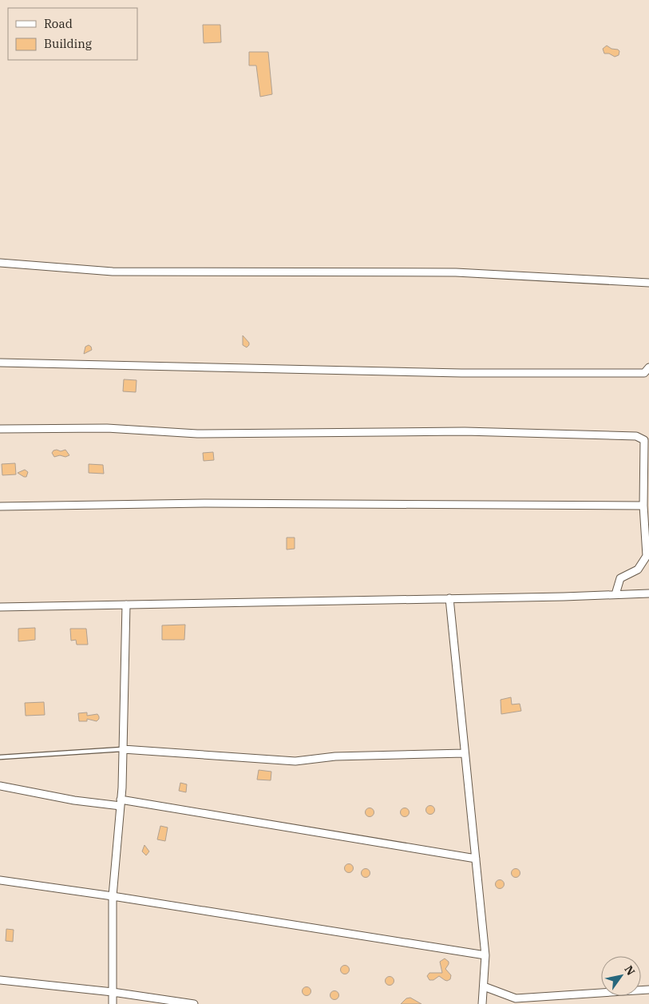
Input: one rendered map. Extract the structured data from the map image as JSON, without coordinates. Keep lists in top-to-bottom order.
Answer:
{
  "legend": ["Road", "Building"],
  "north": "top right"
}
